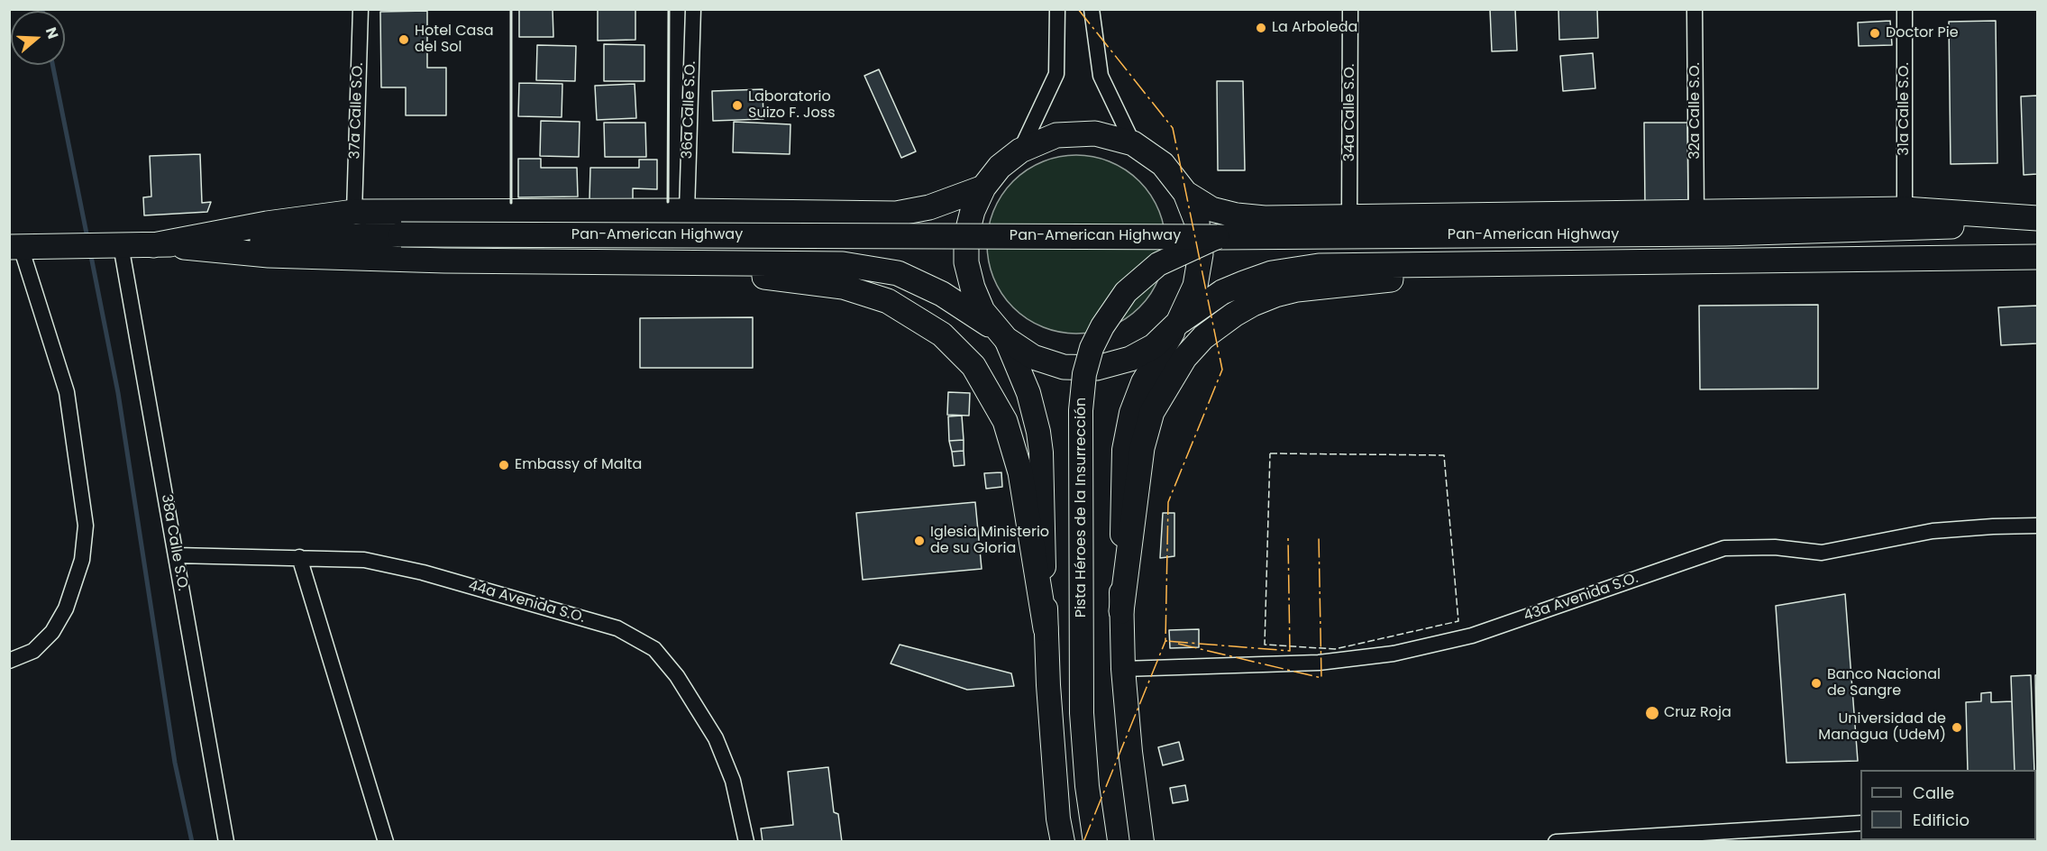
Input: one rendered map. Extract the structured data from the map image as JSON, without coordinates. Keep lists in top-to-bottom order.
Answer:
{
  "streets": {
    "highway": ["Pan-American Highway"],
    "main road": ["Pista Héroes de la Insurrección"],
    "street": [
      "31a Calle S.O.",
      "36a Calle S.O.",
      "37a Calle S.O.",
      "32a Calle S.O.",
      "34a Calle S.O.",
      "38a Calle S.O.",
      "43a Avenida S.O.",
      "44a Avenida S.O."
    ]
  },
  "crossings": [
    ["31a Calle S.O.", "Pan-American Highway"],
    ["36a Calle S.O.", "Pan-American Highway"],
    ["37a Calle S.O.", "Pan-American Highway"],
    ["32a Calle S.O.", "Pan-American Highway"],
    ["34a Calle S.O.", "Pan-American Highway"],
    ["Pan-American Highway", "Pista Héroes de la Insurrección"],
    ["Pan-American Highway", "38a Calle S.O."],
    ["38a Calle S.O.", "44a Avenida S.O."]
  ],
  "places": [
    "La Arboleda",
    "Doctor Pie",
    "Hotel Casa del Sol",
    "Laboratorio Suizo F. Joss",
    "Embassy of Malta",
    "Iglesia Ministerio de su Gloria",
    "Banco Nacional de Sangre",
    "Cruz Roja",
    "Universidad de Managua (UdeM)"
  ],
  "legend": ["Calle", "Edificio"],
  "north": "right"
}
